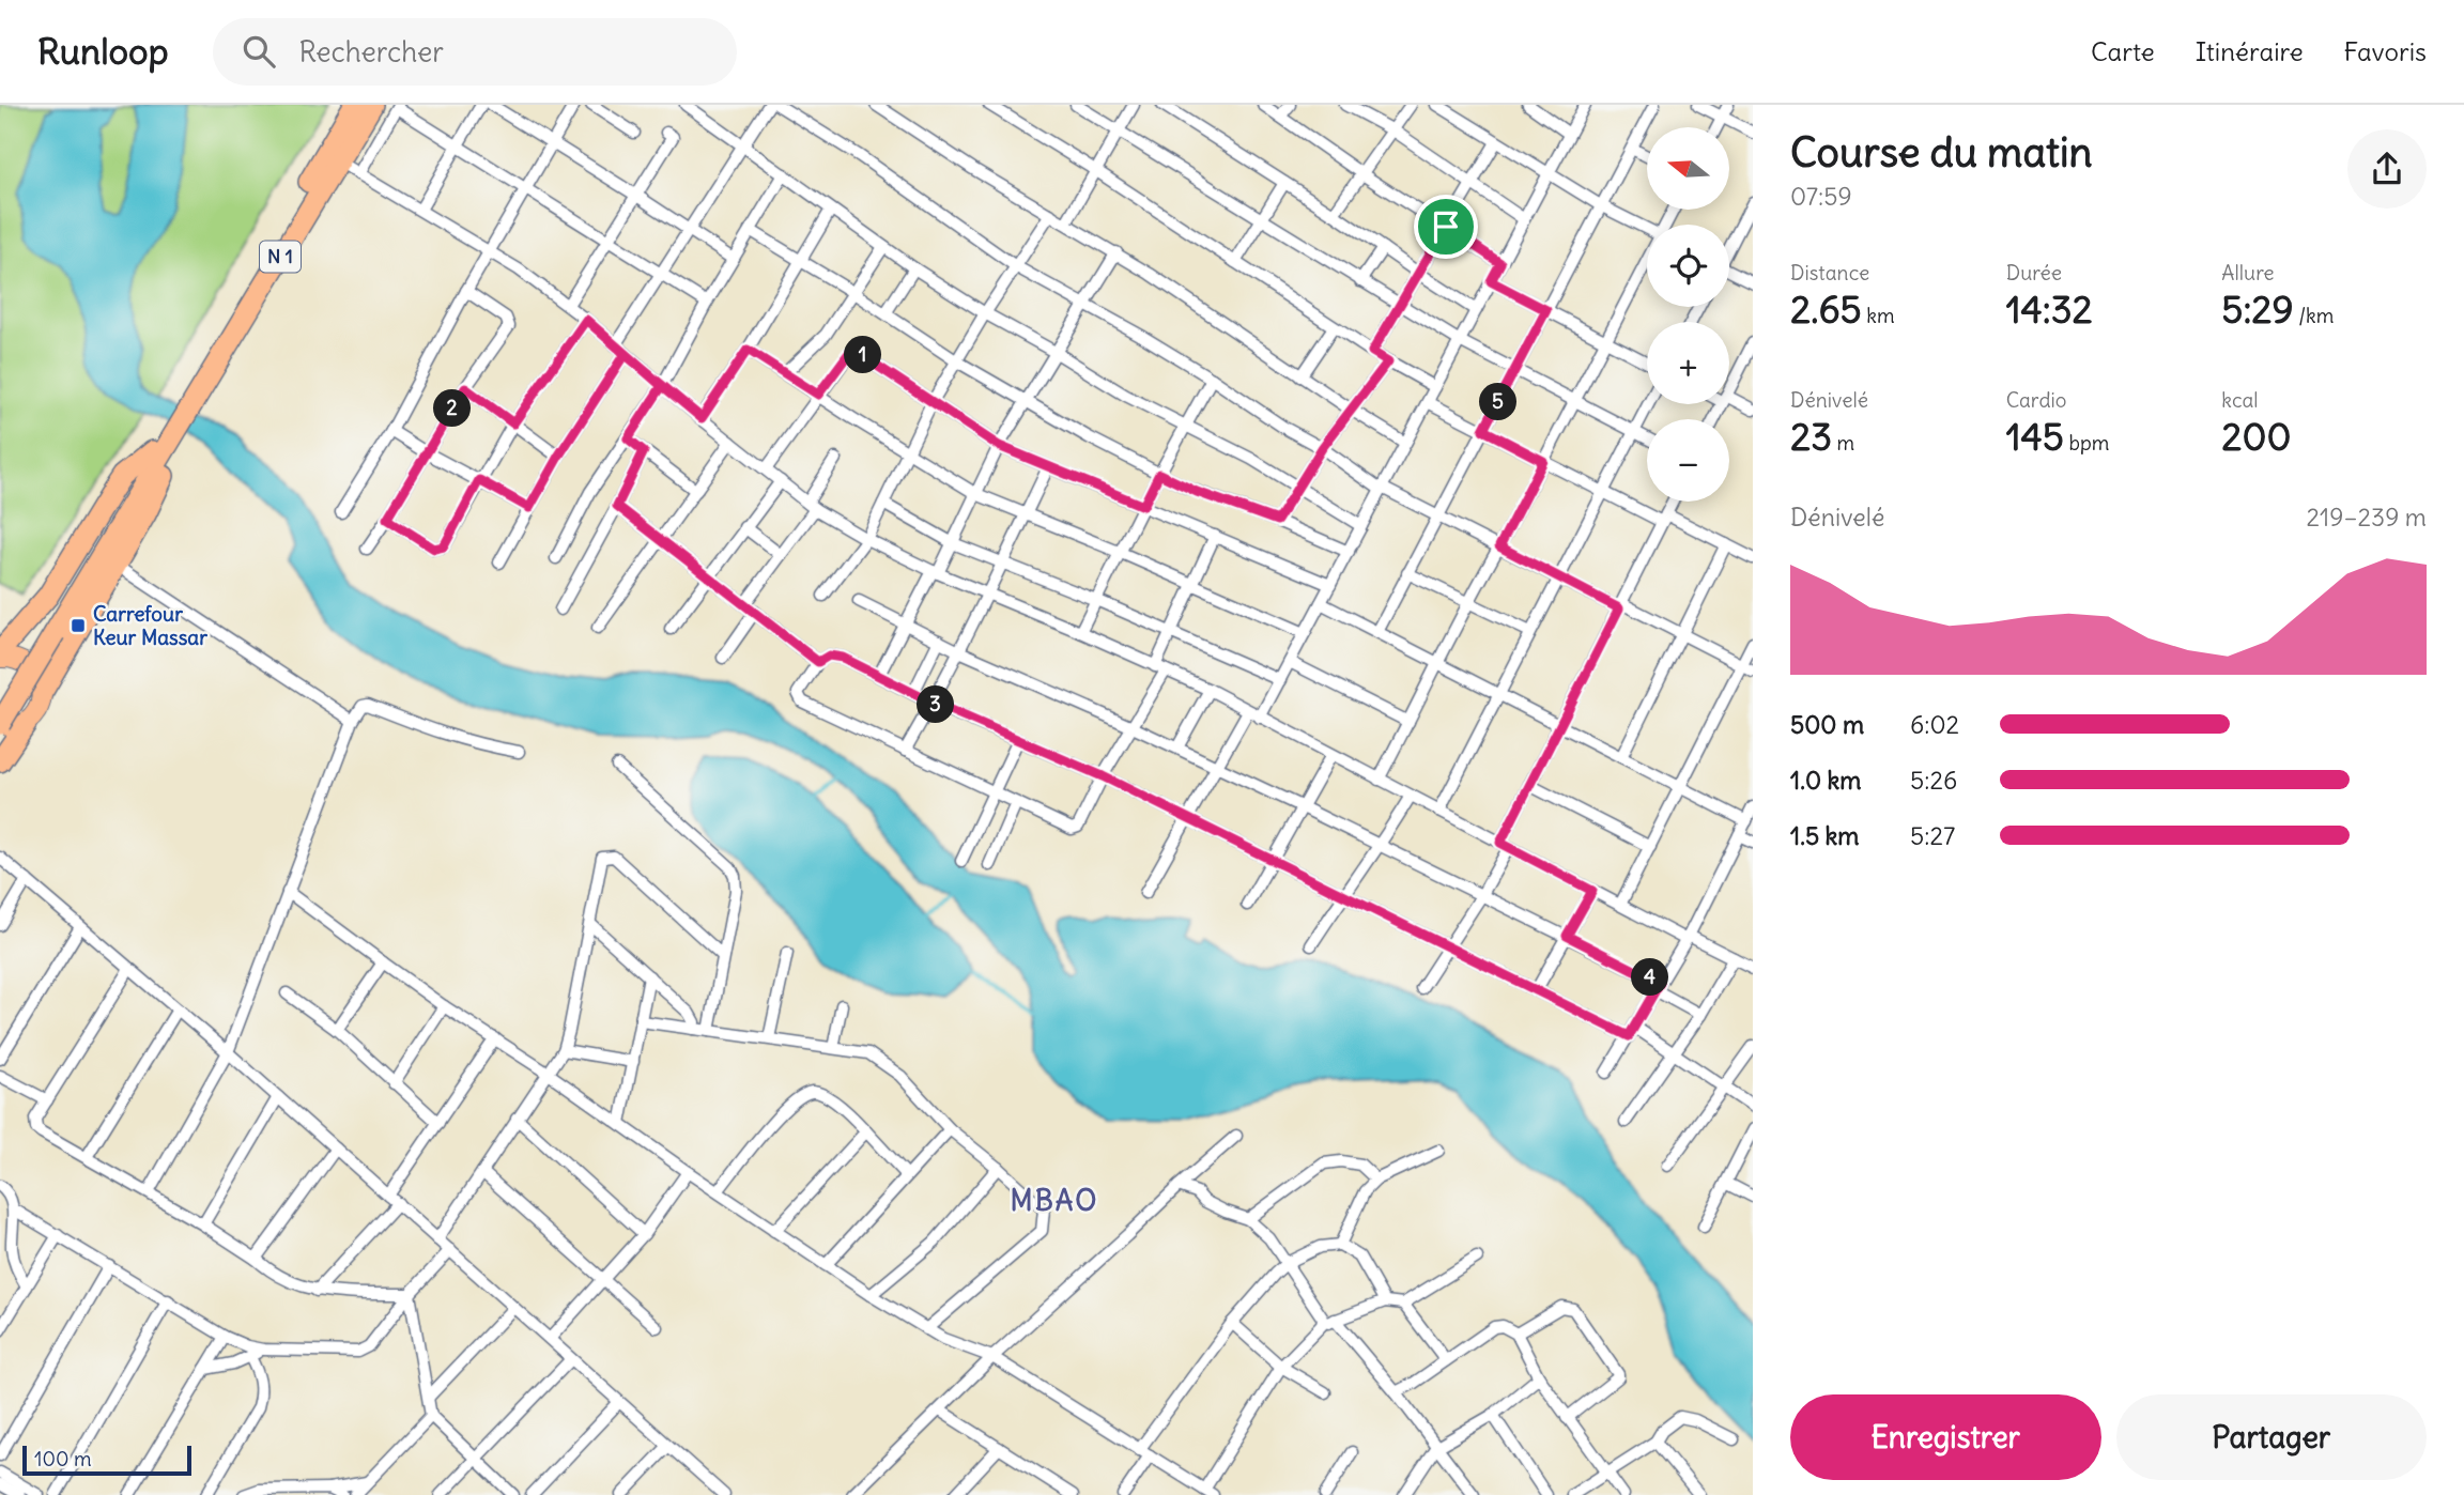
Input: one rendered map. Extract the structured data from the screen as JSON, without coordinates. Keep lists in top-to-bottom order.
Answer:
{
  "streets": {
    "highway": ["N 1"]
  },
  "districts": ["MBAO"],
  "places": {
    "transit": ["Carrefour Keur Massar"]
  },
  "scale_bar": "100 m",
  "north": "left",
  "page": {
    "header": "Runloop",
    "search": "Rechercher",
    "nav": ["Carte", "Itinéraire", "Favoris"],
    "heading": ["Course du matin", "07:59"],
    "map_buttons": ["+", "−"],
    "stats": [
      ["Distance", "2.65 km"],
      ["Durée", "14:32"],
      ["Allure", "5:29 /km"],
      ["Dénivelé", "23 m"],
      ["Cardio", "145 bpm"],
      ["kcal", "200"]
    ],
    "pins": [
      "1",
      "5",
      "2",
      "3",
      "4"
    ],
    "chart": ["Dénivelé", "219–239 m"],
    "list": [
      {
        "name": "500 m",
        "note": "6:02"
      },
      {
        "name": "1.0 km",
        "note": "5:26"
      },
      {
        "name": "1.5 km",
        "note": "5:27"
      }
    ],
    "buttons": ["Enregistrer", "Partager"],
    "scale": "100 m"
  }
}
